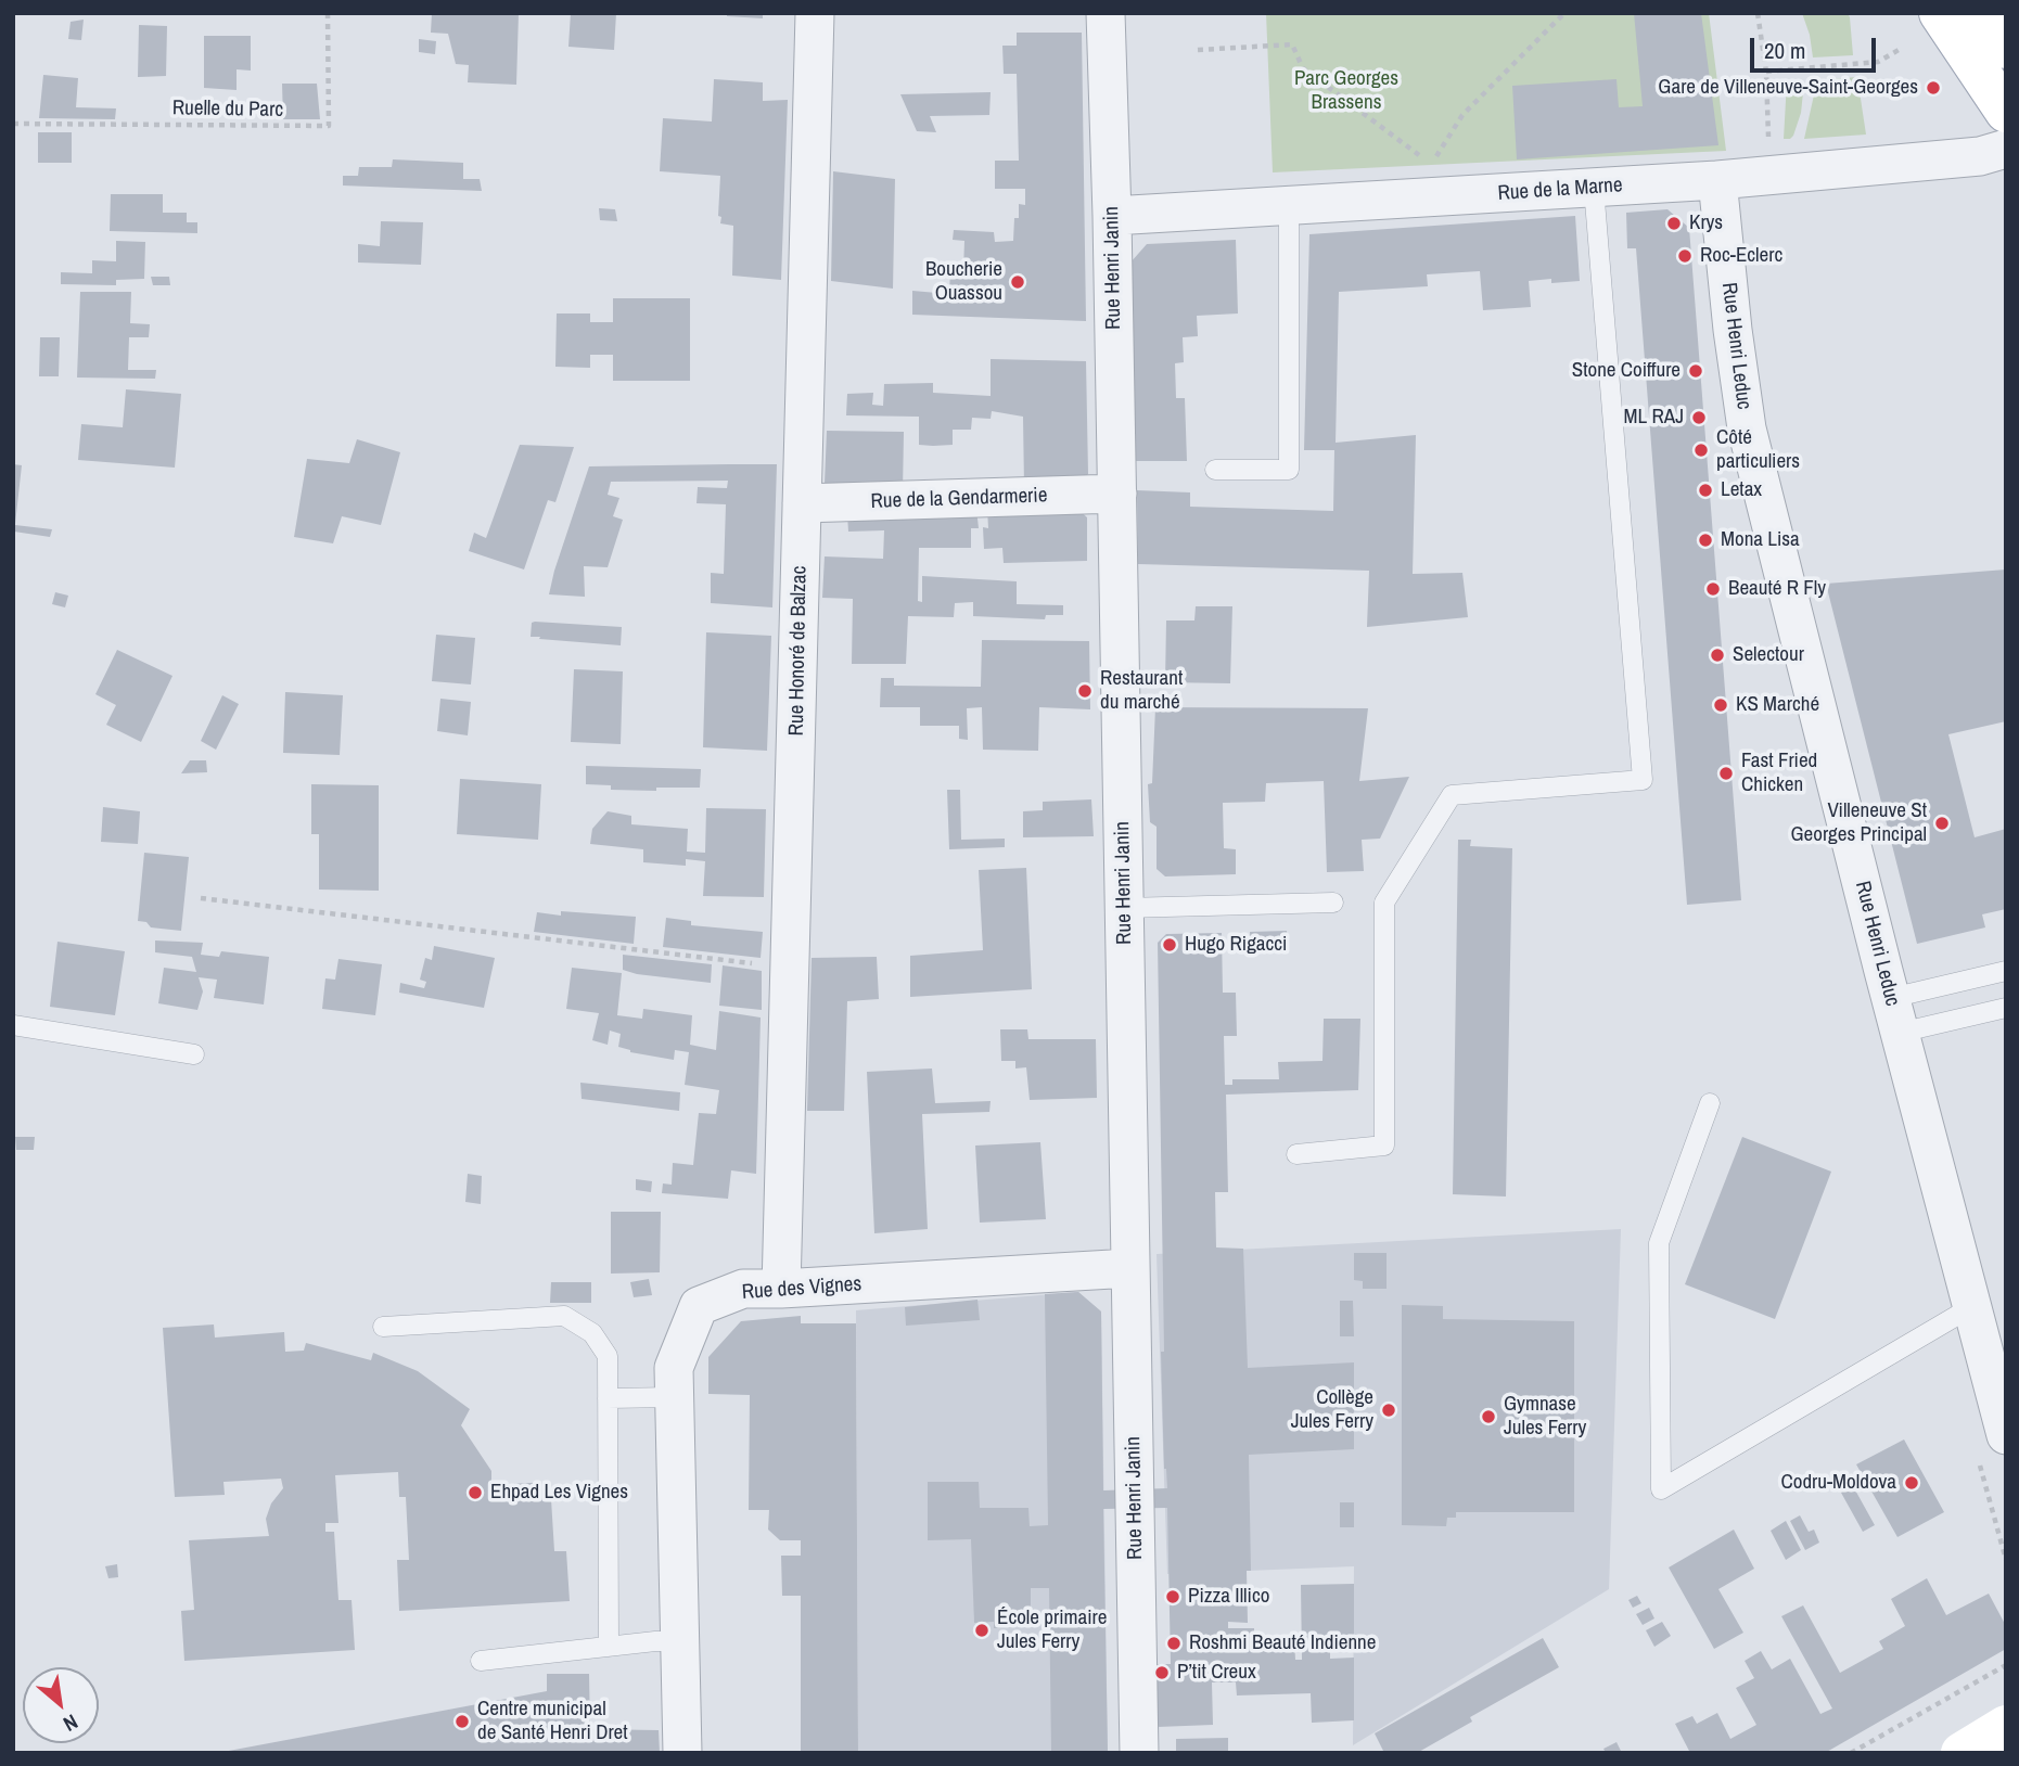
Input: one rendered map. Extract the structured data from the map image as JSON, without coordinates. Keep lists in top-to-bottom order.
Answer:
{
  "streets": {
    "street": [
      "Rue de la Marne",
      "Rue Henri Janin",
      "Rue Henri Leduc",
      "Rue de la Gendarmerie",
      "Rue Honoré de Balzac",
      "Rue des Vignes"
    ],
    "path": ["Ruelle du Parc"]
  },
  "crossings": [
    ["Rue de la Marne", "Rue Henri Janin"],
    ["Rue de la Marne", "Rue Henri Leduc"],
    ["Rue Henri Janin", "Rue de la Gendarmerie"],
    ["Rue Henri Janin", "Rue des Vignes"],
    ["Rue de la Gendarmerie", "Rue Honoré de Balzac"],
    ["Rue Honoré de Balzac", "Rue des Vignes"]
  ],
  "parks": ["Parc Georges Brassens"],
  "places": [
    "Gare de Villeneuve-Saint-Georges",
    "Krys",
    "Roc-Eclerc",
    "Boucherie Ouassou",
    "Stone Coiffure",
    "ML RAJ",
    "Côté particuliers",
    "Letax",
    "Mona Lisa",
    "Beauté R Fly",
    "Selectour",
    "Restaurant du marché",
    "KS Marché",
    "Fast Fried Chicken",
    "Villeneuve St Georges Principal",
    "Hugo Rigacci",
    "Collège Jules Ferry",
    "Gymnase Jules Ferry",
    "Codru-Moldova",
    "Ehpad Les Vignes",
    "Pizza Illico",
    "École primaire Jules Ferry",
    "Roshmi Beauté Indienne",
    "P’tit Creux",
    "Centre municipal de Santé Henri Dret"
  ],
  "scale_bar": "20 m",
  "north": "bottom right"
}
